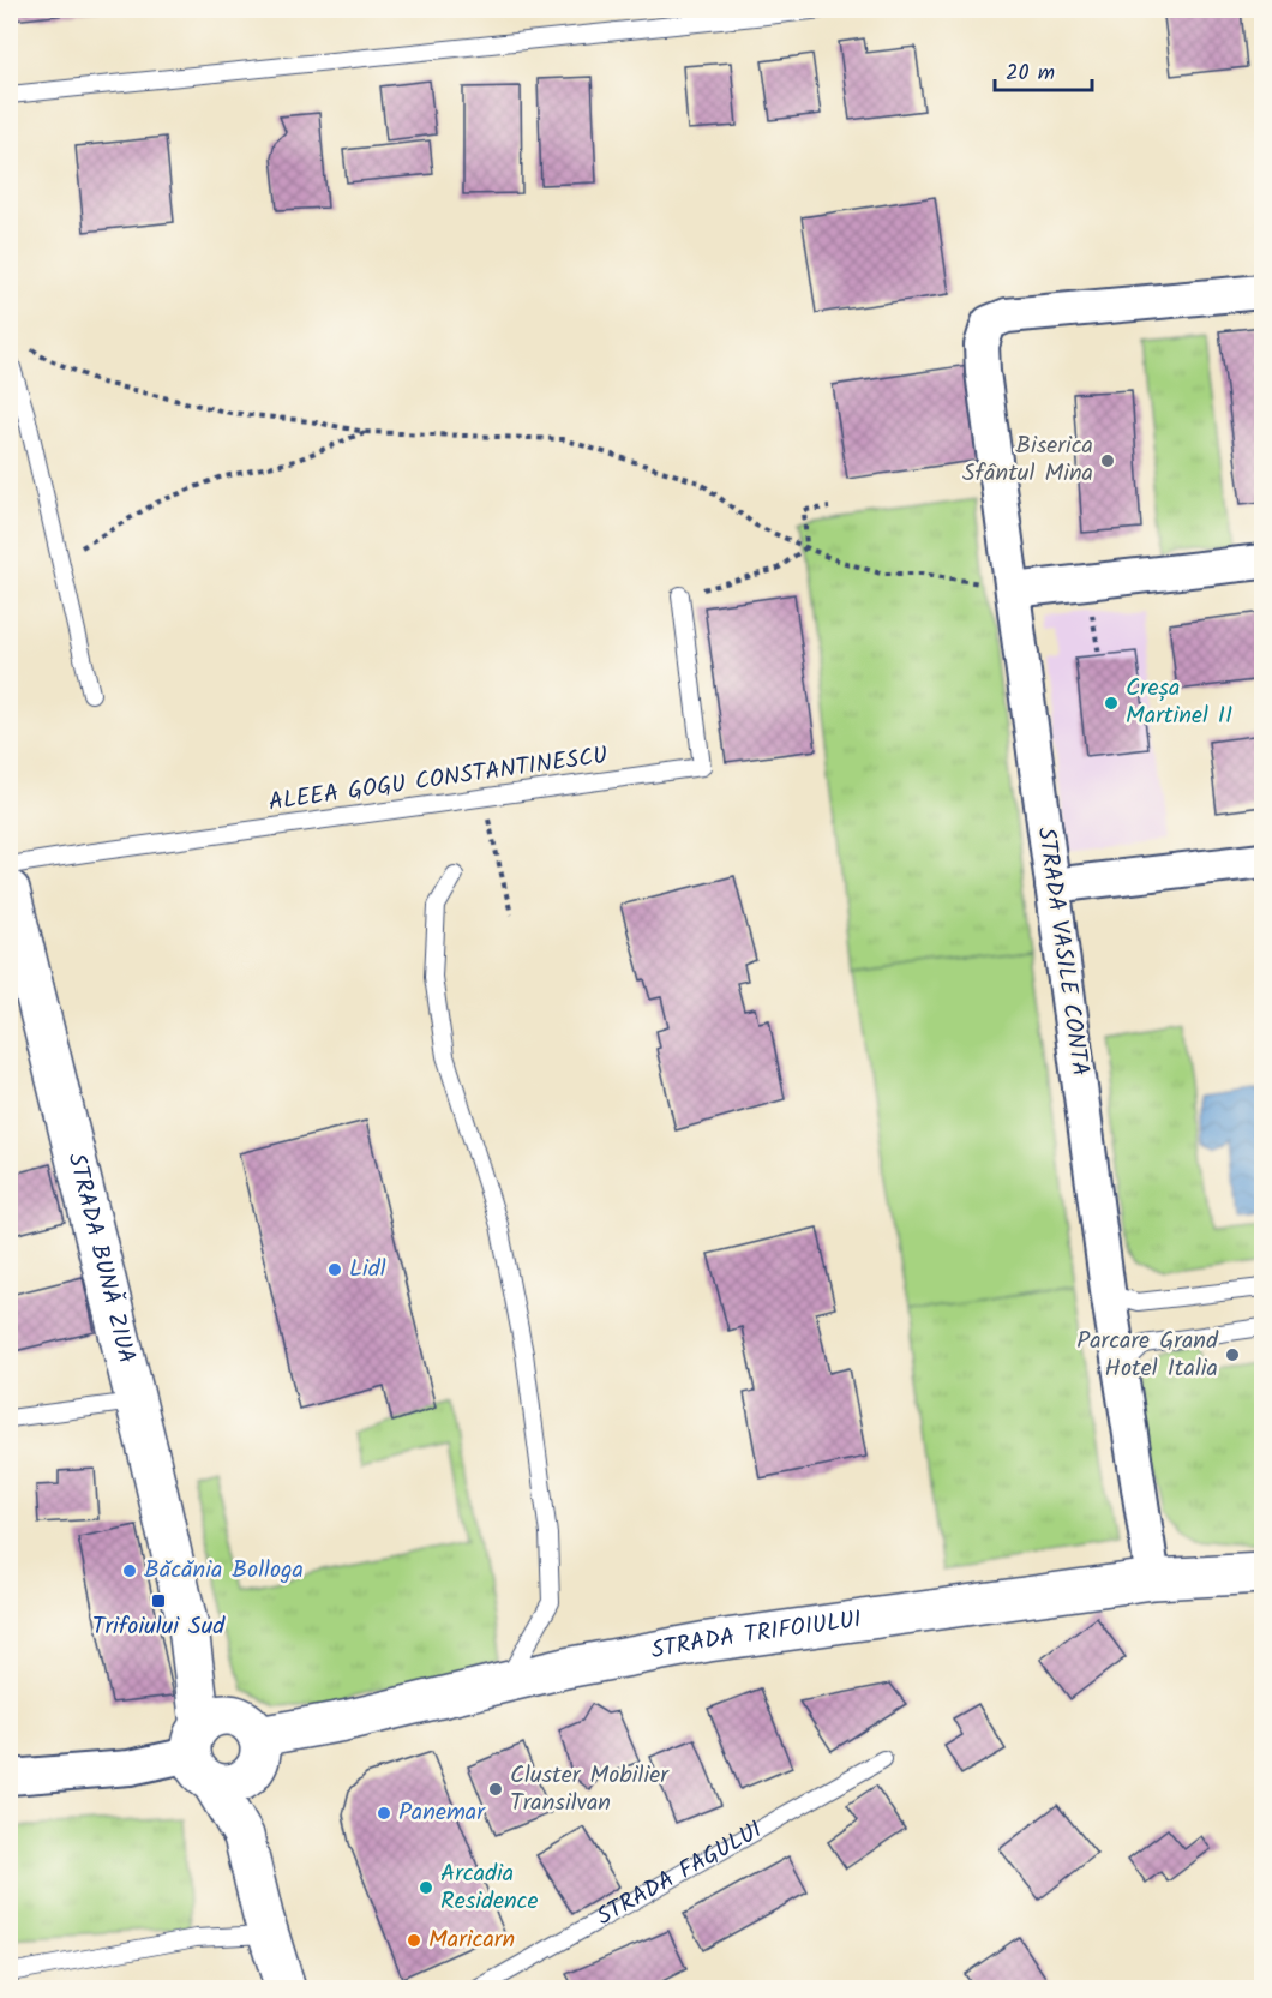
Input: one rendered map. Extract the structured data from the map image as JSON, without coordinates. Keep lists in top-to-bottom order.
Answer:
{
  "streets": {
    "main road": ["STRADA BUNĂ ZIUA", "STRADA TRIFOIULUI"],
    "street": ["STRADA VASILE CONTA"],
    "lane": ["ALEEA GOGU CONSTANTINESCU", "STRADA FAGULUI"]
  },
  "crossings": [
    ["STRADA VASILE CONTA", "STRADA TRIFOIULUI"],
    ["STRADA BUNĂ ZIUA", "STRADA TRIFOIULUI"]
  ],
  "places": {
    "other": [
      "Biserica Sfântul Mina",
      "Creșa Martinel II",
      "Lidl",
      "Parcare Grand Hotel Italia",
      "Băcănia Bolloga",
      "Cluster Mobilier Transilvan",
      "Panemar",
      "Arcadia Residence",
      "Maricarn"
    ],
    "transit": ["Trifoiului Sud"]
  },
  "scale_bar": "20 m"
}
